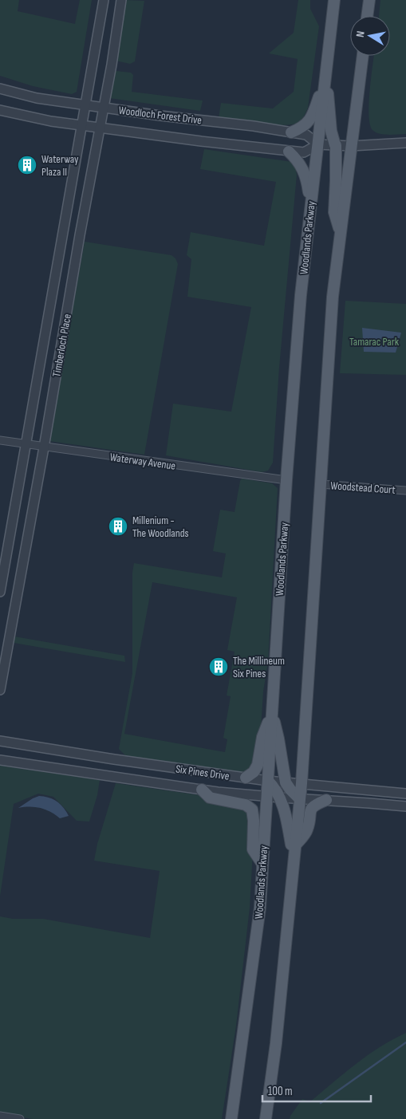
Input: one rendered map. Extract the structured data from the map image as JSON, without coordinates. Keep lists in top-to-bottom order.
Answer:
{
  "streets": {
    "main road": ["Woodlands Parkway"],
    "street": [
      "Woodloch Forest Drive",
      "Timberloch Place",
      "Waterway Avenue",
      "Woodstead Court",
      "Six Pines Drive"
    ]
  },
  "crossings": [
    ["Woodloch Forest Drive", "Woodlands Parkway"],
    ["Woodloch Forest Drive", "Timberloch Place"],
    ["Woodlands Parkway", "Waterway Avenue"],
    ["Woodlands Parkway", "Six Pines Drive"],
    ["Timberloch Place", "Waterway Avenue"]
  ],
  "parks": ["Tamarac Park"],
  "places": {
    "building": ["Waterway Plaza II", "Millenium - The Woodlands", "The Millineum Six Pines"]
  },
  "scale_bar": "100 m",
  "north": "left"
}
